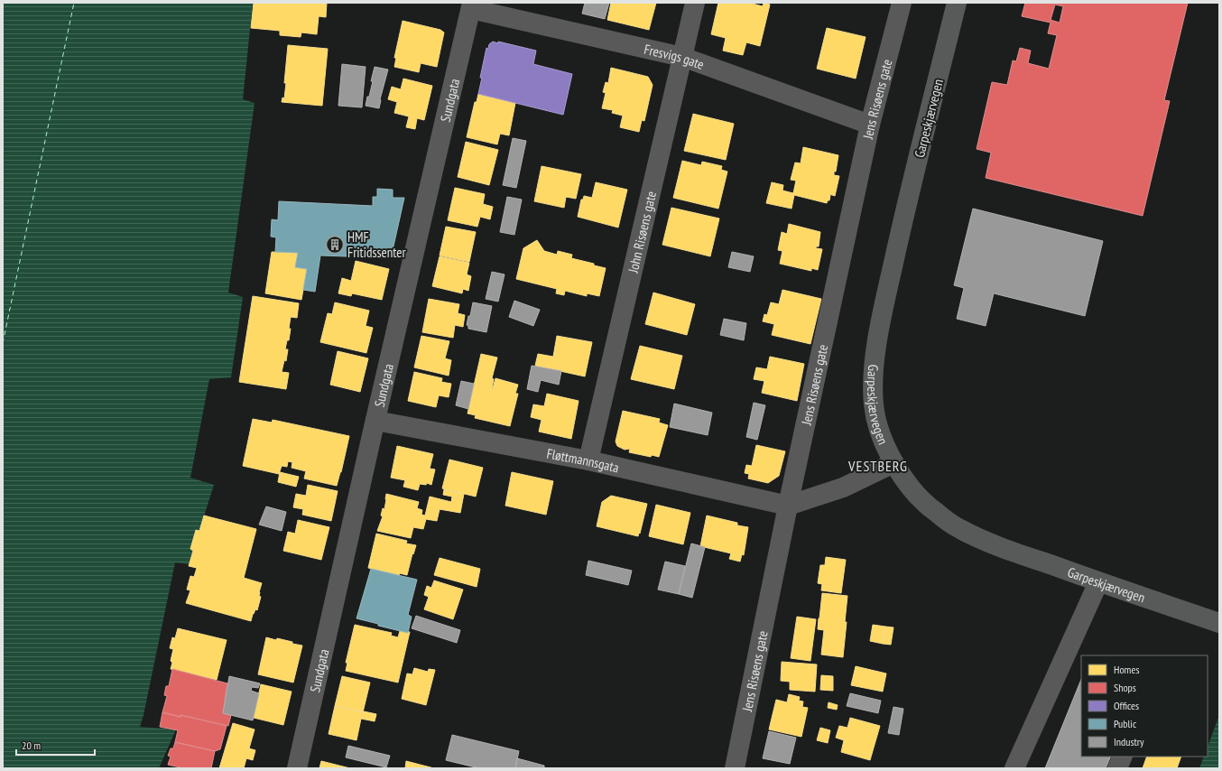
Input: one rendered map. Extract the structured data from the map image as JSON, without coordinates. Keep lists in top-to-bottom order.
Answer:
{
  "streets": {
    "main road": ["Garpeskjærvegen"],
    "street": [
      "Fresvigs gate",
      "Jens Risøens gate",
      "Sundgata",
      "John Risøens gate",
      "Fløttmannsgata"
    ]
  },
  "crossings": [
    ["Fresvigs gate", "Jens Risøens gate"],
    ["Fresvigs gate", "Sundgata"],
    ["Fresvigs gate", "John Risøens gate"],
    ["Jens Risøens gate", "Fløttmannsgata"],
    ["Sundgata", "Fløttmannsgata"],
    ["John Risøens gate", "Fløttmannsgata"]
  ],
  "districts": ["VESTBERG"],
  "places": {
    "building": ["HMF Fritidssenter"]
  },
  "legend": [
    "Homes",
    "Shops",
    "Offices",
    "Public",
    "Industry"
  ],
  "scale_bar": "20 m"
}
